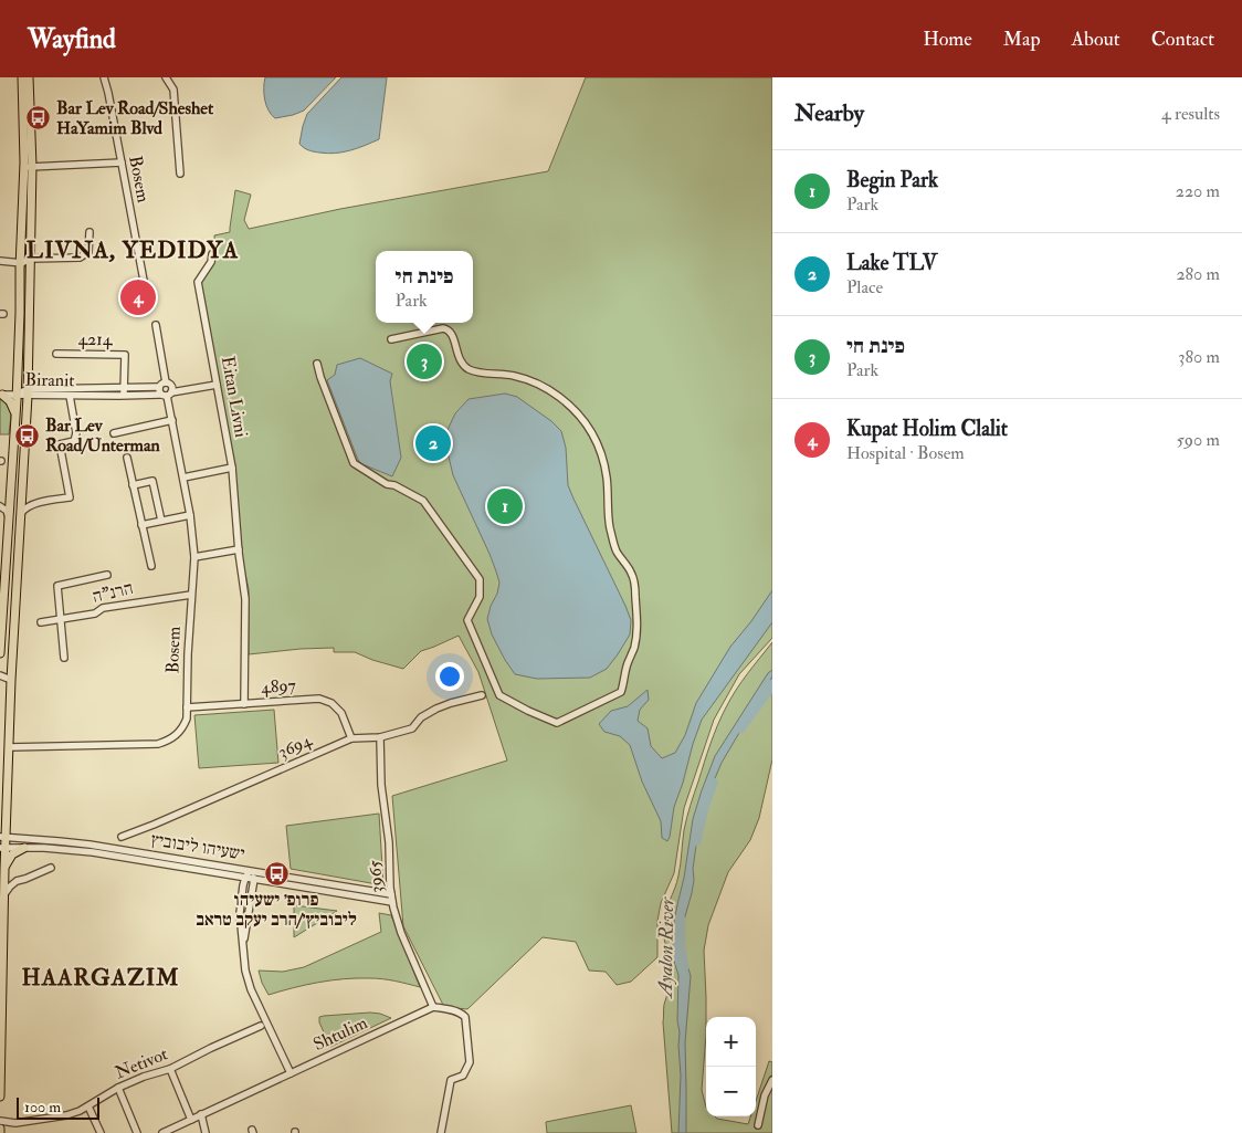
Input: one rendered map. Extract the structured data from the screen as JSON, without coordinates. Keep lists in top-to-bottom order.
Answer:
{
  "streets": {
    "street": [
      "Bosem",
      "4214",
      "Biranit",
      "Eitan Livni",
      "הרנ\"ה",
      "4897",
      "3694",
      "ישעיהו ליבוביץ",
      "3965",
      "Shtulim",
      "Netivot"
    ]
  },
  "crossings": [
    ["Bosem", "Biranit"],
    ["Bosem", "הרנ\"ה"],
    ["Bosem", "4897"],
    ["4214", "Biranit"],
    ["Biranit", "Eitan Livni"],
    ["Eitan Livni", "4897"],
    ["4897", "3694"],
    ["3694", "3965"],
    ["ישעיהו ליבוביץ", "3965"],
    ["3965", "Shtulim"]
  ],
  "districts": ["LIVNA, YEDIDYA", "HAARGAZIM"],
  "water": ["Ayalon River"],
  "places": {
    "bus stop": ["Bar Lev Road/Sheshet HaYamim Blvd", "Bar Lev Road/Unterman", "פרופ׳ ישעיהו ליבוביץ׳/הרב יעקב טראב"]
  },
  "scale_bar": "100 m",
  "page": {
    "header": "Wayfind",
    "nav": [
      "Home",
      "Map",
      "About",
      "Contact"
    ],
    "heading": ["Nearby", "4 results"],
    "list": [
      {
        "mark": "1",
        "name": "Begin Park",
        "note": "Park",
        "value": "220 m"
      },
      {
        "mark": "2",
        "name": "Lake TLV",
        "note": "Place",
        "value": "280 m"
      },
      {
        "mark": "3",
        "name": "פינת חי",
        "note": "Park",
        "value": "380 m"
      },
      {
        "mark": "4",
        "name": "Kupat Holim Clalit",
        "note": "Hospital · Bosem",
        "value": "590 m"
      }
    ],
    "popup": ["פינת חי", "Park"],
    "pins": [
      "4",
      "3",
      "2",
      "1"
    ],
    "map_buttons": ["+", "−"],
    "scale": "100 m"
  }
}
